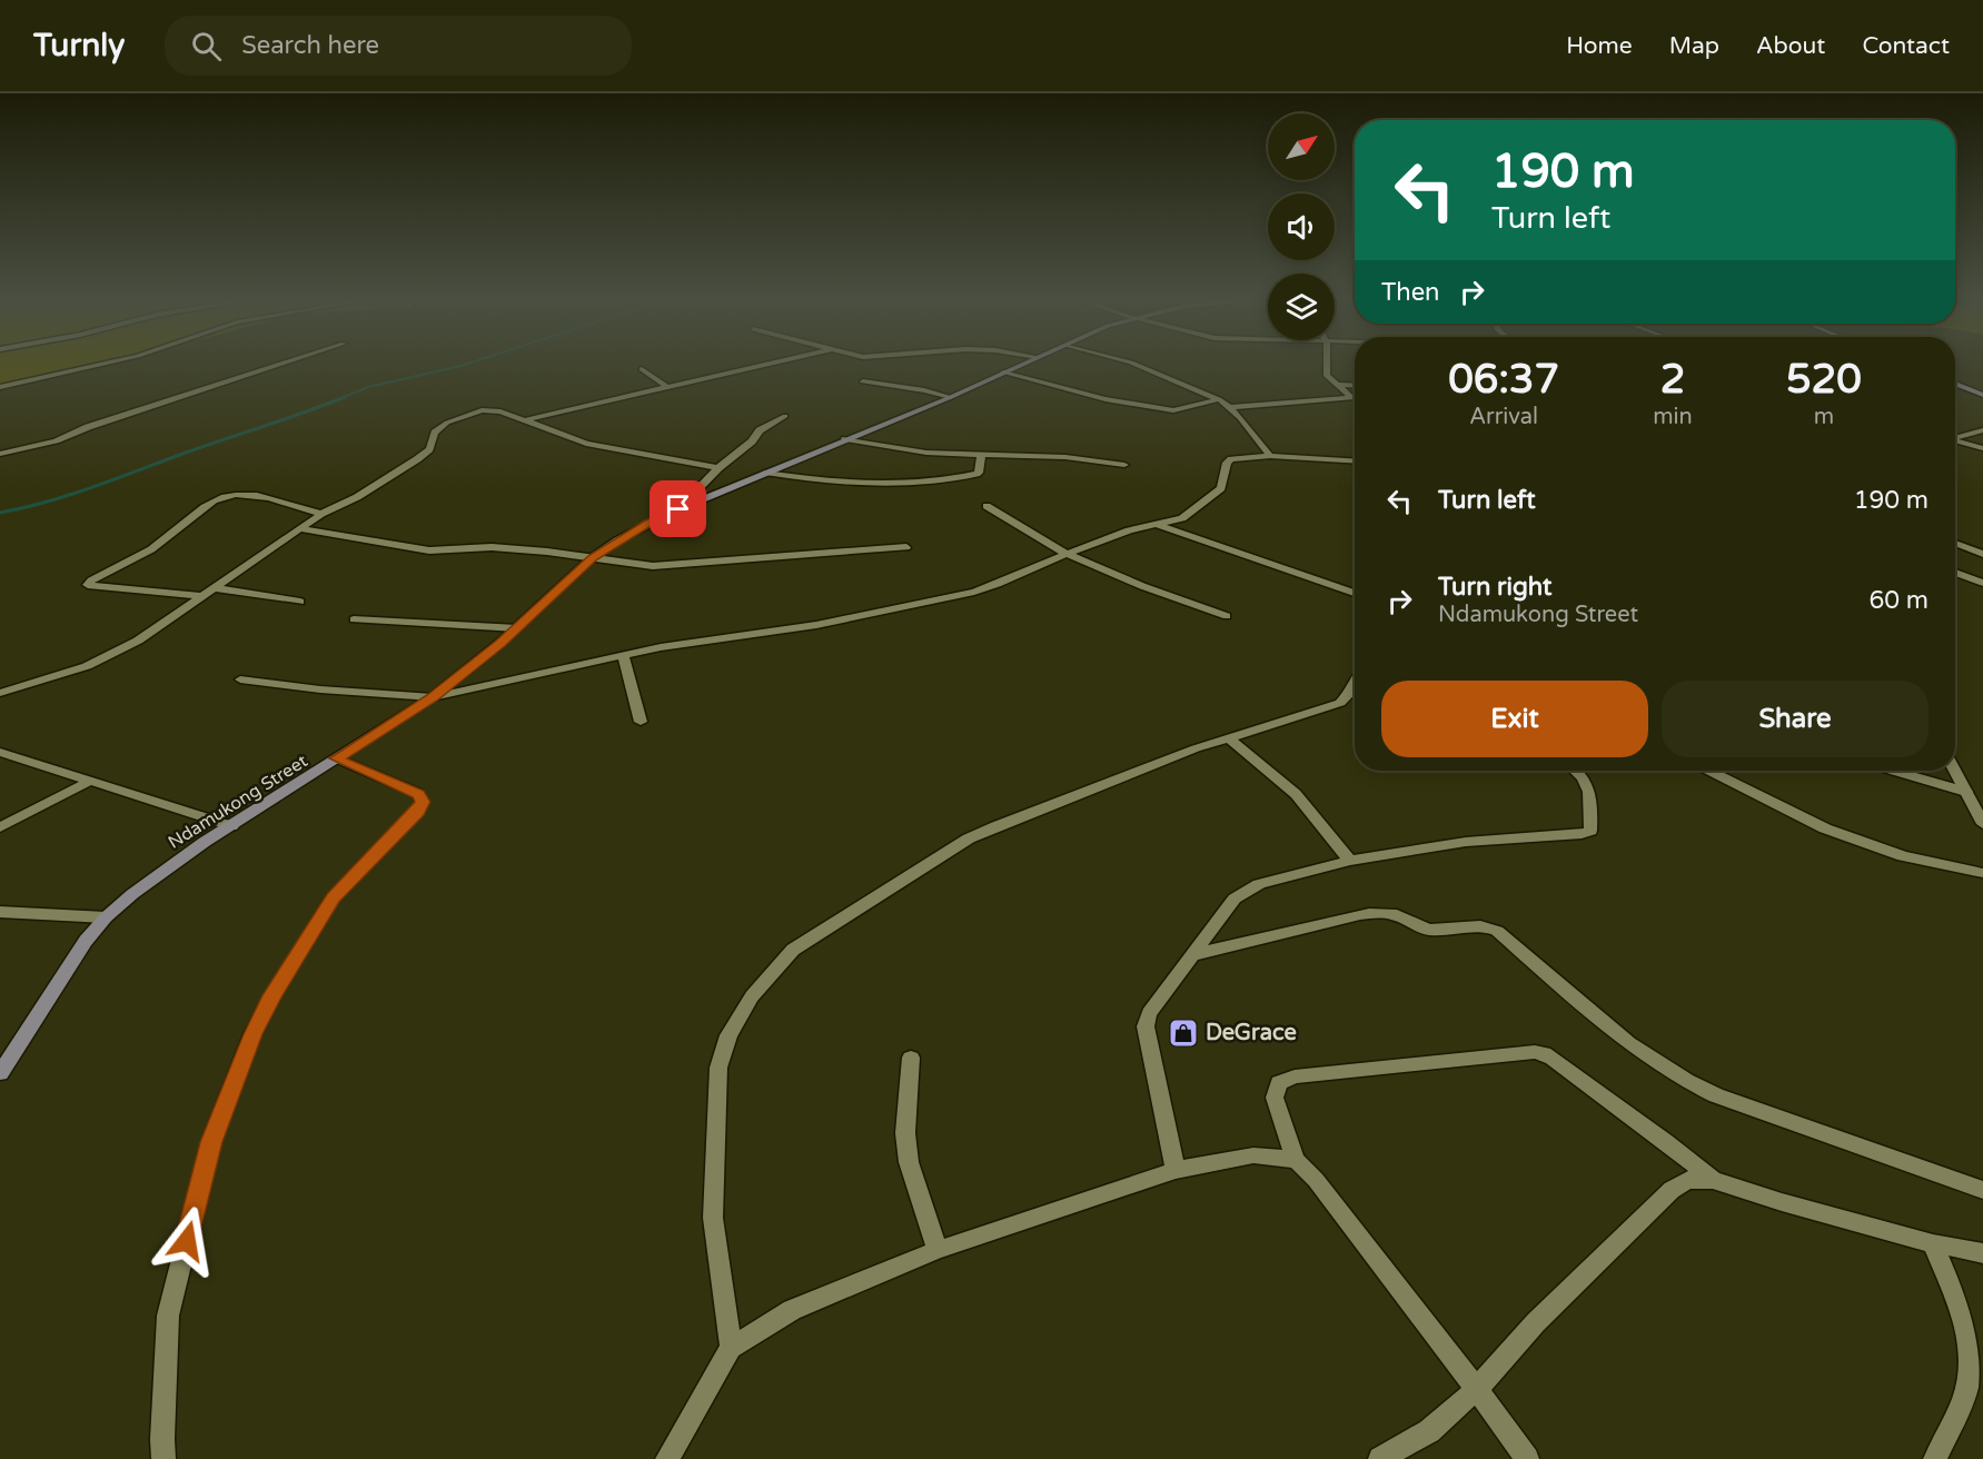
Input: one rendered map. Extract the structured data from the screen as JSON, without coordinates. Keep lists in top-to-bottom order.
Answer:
{
  "streets": {
    "main road": ["Ndamukong Street"]
  },
  "places": {
    "shop": ["DeGrace"]
  },
  "north": "top right",
  "page": {
    "header": "Turnly",
    "search": "Search here",
    "nav": [
      "Home",
      "Map",
      "About",
      "Contact"
    ],
    "turn": ["190 m", "Turn left"],
    "then": "Then",
    "eta": [
      "06:37",
      "Arrival",
      "2",
      "min",
      "520",
      "m"
    ],
    "list": [
      {
        "name": "Turn left",
        "value": "190 m"
      },
      {
        "name": "Turn right",
        "note": "Ndamukong Street",
        "value": "60 m"
      }
    ],
    "buttons": ["Exit", "Share"]
  }
}
